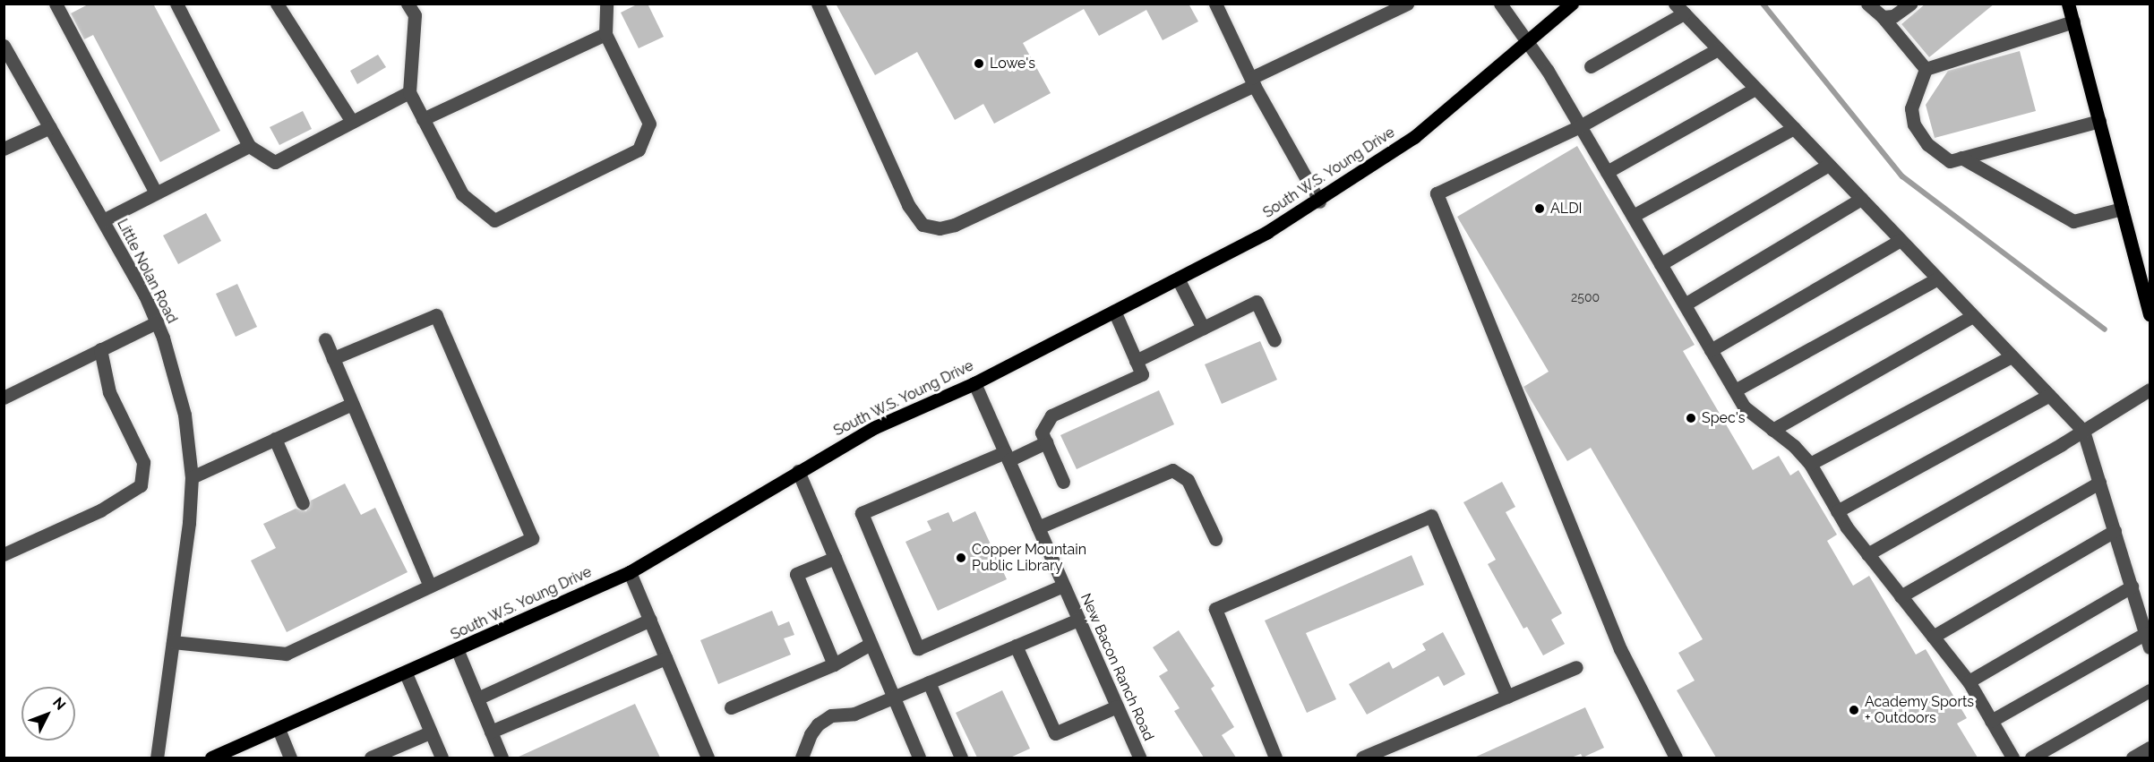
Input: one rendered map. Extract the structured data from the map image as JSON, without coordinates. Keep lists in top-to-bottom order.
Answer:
{
  "streets": {
    "main road": ["South W.S. Young Drive"],
    "street": ["Little Nolan Road", "New Bacon Ranch Road"]
  },
  "crossings": [
    ["South W.S. Young Drive", "New Bacon Ranch Road"]
  ],
  "places": [
    "Lowe's",
    "ALDI",
    "Spec's",
    "Copper Mountain Public Library",
    "Academy Sports + Outdoors"
  ],
  "house_numbers": ["2500"],
  "north": "top right"
}
